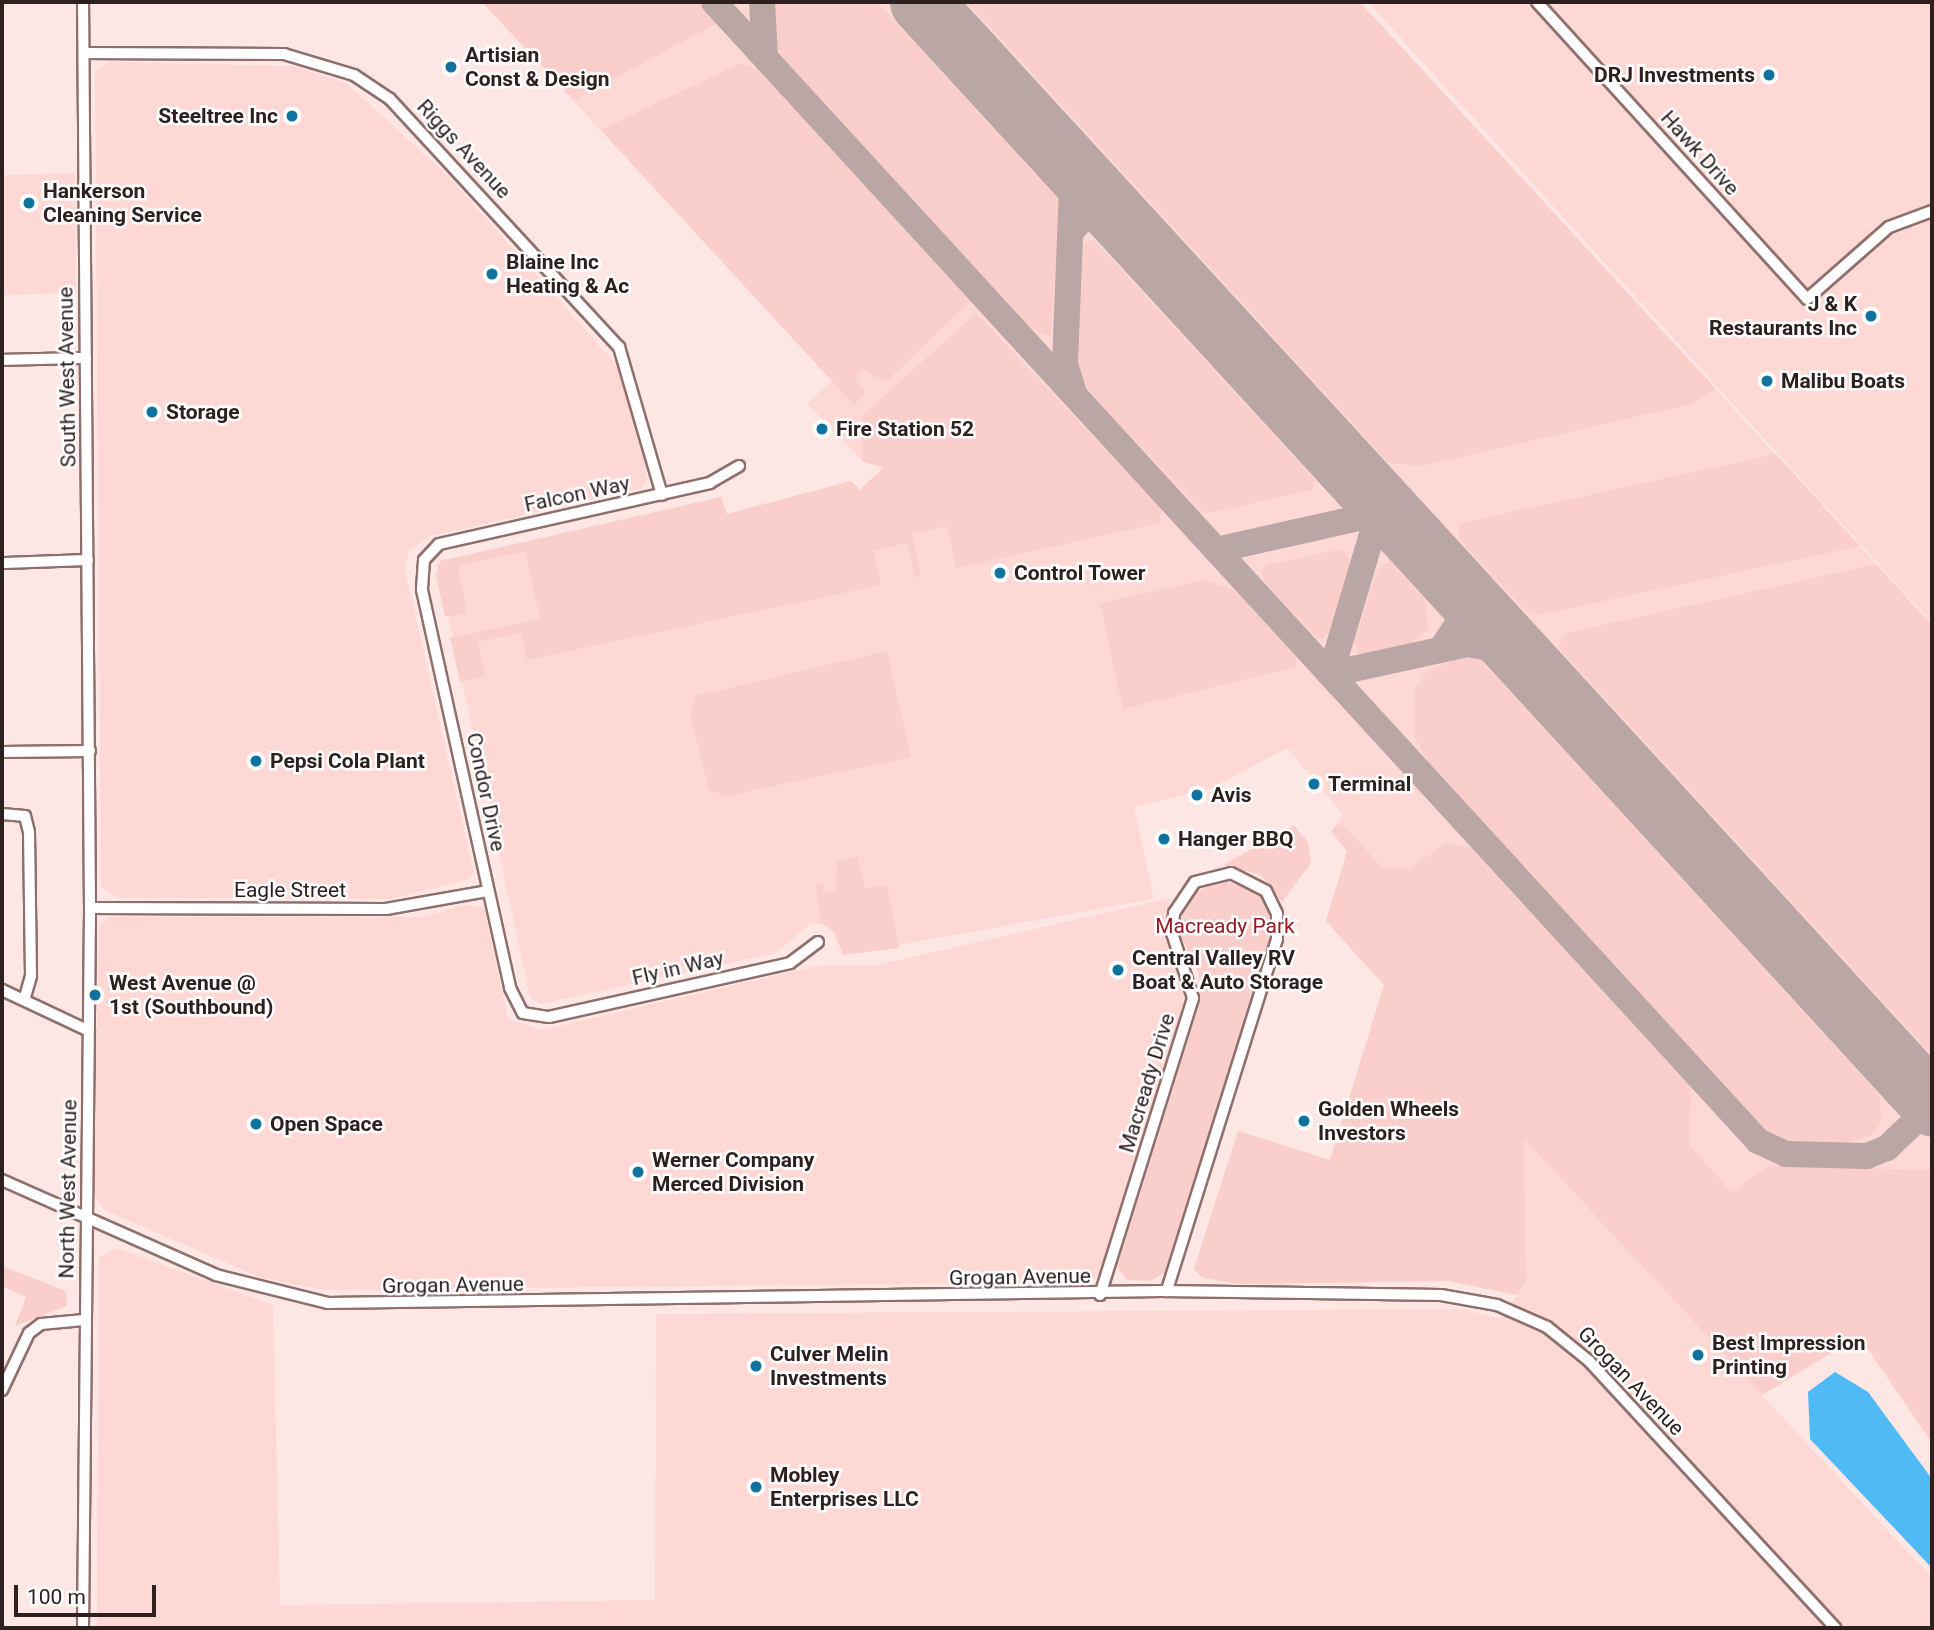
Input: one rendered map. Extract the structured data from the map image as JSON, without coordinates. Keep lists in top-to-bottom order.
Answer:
{
  "streets": {
    "street": [
      "Riggs Avenue",
      "Hawk Drive",
      "South West Avenue",
      "Falcon Way",
      "Condor Drive",
      "Eagle Street",
      "Fly in Way",
      "Macready Drive",
      "North West Avenue",
      "Grogan Avenue"
    ]
  },
  "crossings": [
    ["Riggs Avenue", "South West Avenue"],
    ["Riggs Avenue", "Falcon Way"],
    ["South West Avenue", "North West Avenue"],
    ["Falcon Way", "Condor Drive"],
    ["Condor Drive", "Eagle Street"],
    ["Condor Drive", "Fly in Way"],
    ["Eagle Street", "North West Avenue"],
    ["Macready Drive", "Grogan Avenue"],
    ["North West Avenue", "Grogan Avenue"]
  ],
  "parks": ["Macready Park"],
  "places": [
    "Artisian Const & Design",
    "DRJ Investments",
    "Steeltree Inc",
    "Hankerson Cleaning Service",
    "Blaine Inc Heating & Ac",
    "J & K Restaurants Inc",
    "Malibu Boats",
    "Storage",
    "Fire Station 52",
    "Control Tower",
    "Pepsi Cola Plant",
    "Terminal",
    "Avis",
    "Hanger BBQ",
    "Central Valley RV Boat & Auto Storage",
    "West Avenue @ 1st (Southbound)",
    "Golden Wheels Investors",
    "Open Space",
    "Werner Company Merced Division",
    "Best Impression Printing",
    "Culver Melin Investments",
    "Mobley Enterprises LLC"
  ],
  "scale_bar": "100 m"
}
